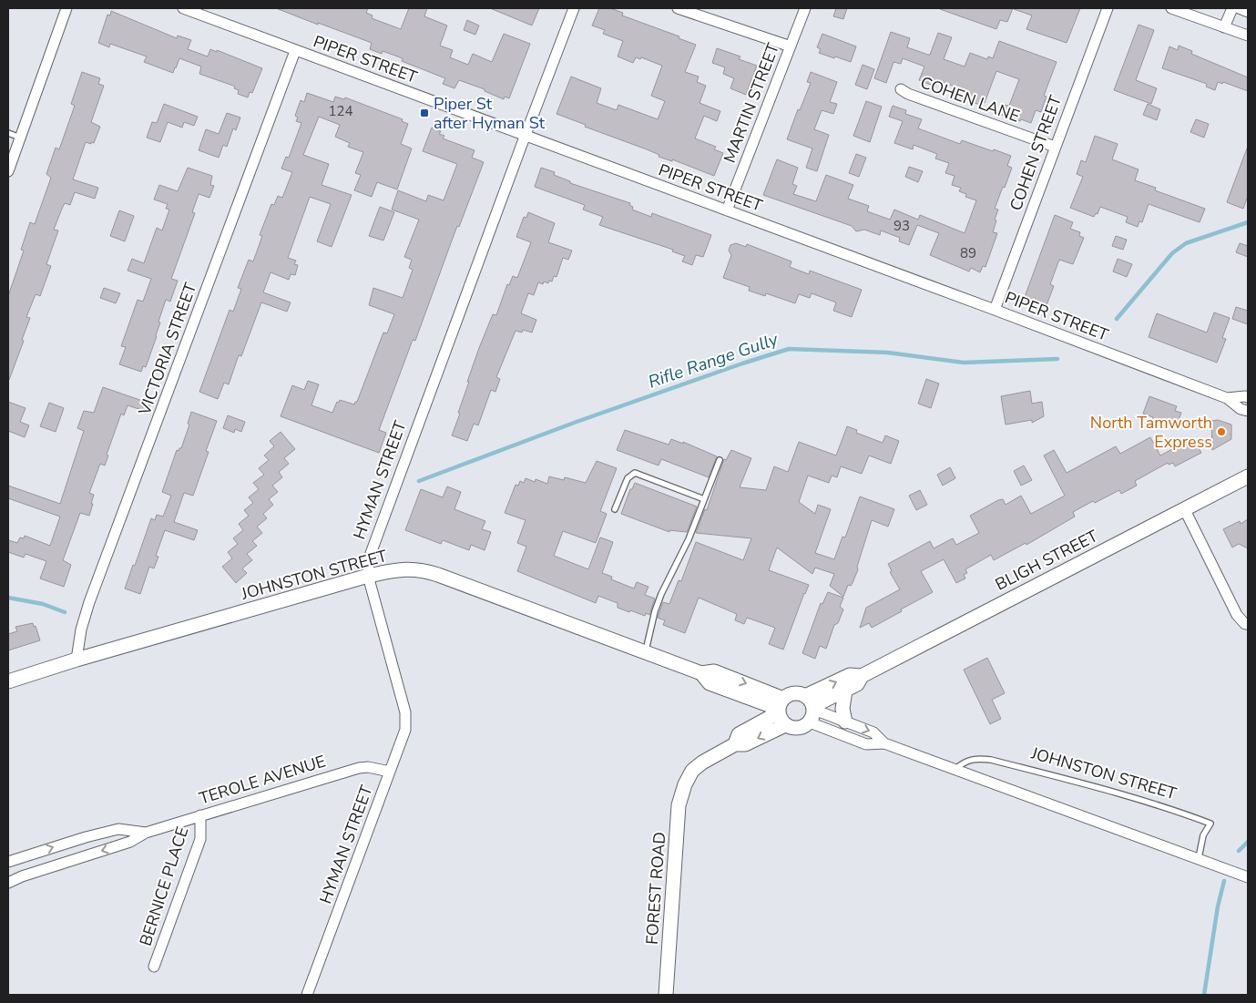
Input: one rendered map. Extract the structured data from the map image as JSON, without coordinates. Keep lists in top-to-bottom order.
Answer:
{
  "streets": {
    "street": [
      "PIPER STREET",
      "COHEN LANE",
      "MARTIN STREET",
      "COHEN STREET",
      "VICTORIA STREET",
      "HYMAN STREET",
      "BLIGH STREET",
      "JOHNSTON STREET",
      "TEROLE AVENUE",
      "BERNICE PLACE",
      "FOREST ROAD"
    ]
  },
  "crossings": [
    ["PIPER STREET", "MARTIN STREET"],
    ["PIPER STREET", "COHEN STREET"],
    ["PIPER STREET", "VICTORIA STREET"],
    ["PIPER STREET", "HYMAN STREET"],
    ["COHEN LANE", "COHEN STREET"],
    ["VICTORIA STREET", "JOHNSTON STREET"],
    ["HYMAN STREET", "JOHNSTON STREET"],
    ["HYMAN STREET", "TEROLE AVENUE"],
    ["BLIGH STREET", "JOHNSTON STREET"],
    ["TEROLE AVENUE", "BERNICE PLACE"]
  ],
  "water": ["Rifle Range Gully"],
  "places": {
    "transit": ["Piper St after Hyman St"],
    "other": ["North Tamworth Express"]
  },
  "house_numbers": ["124", "93", "89"]
}
